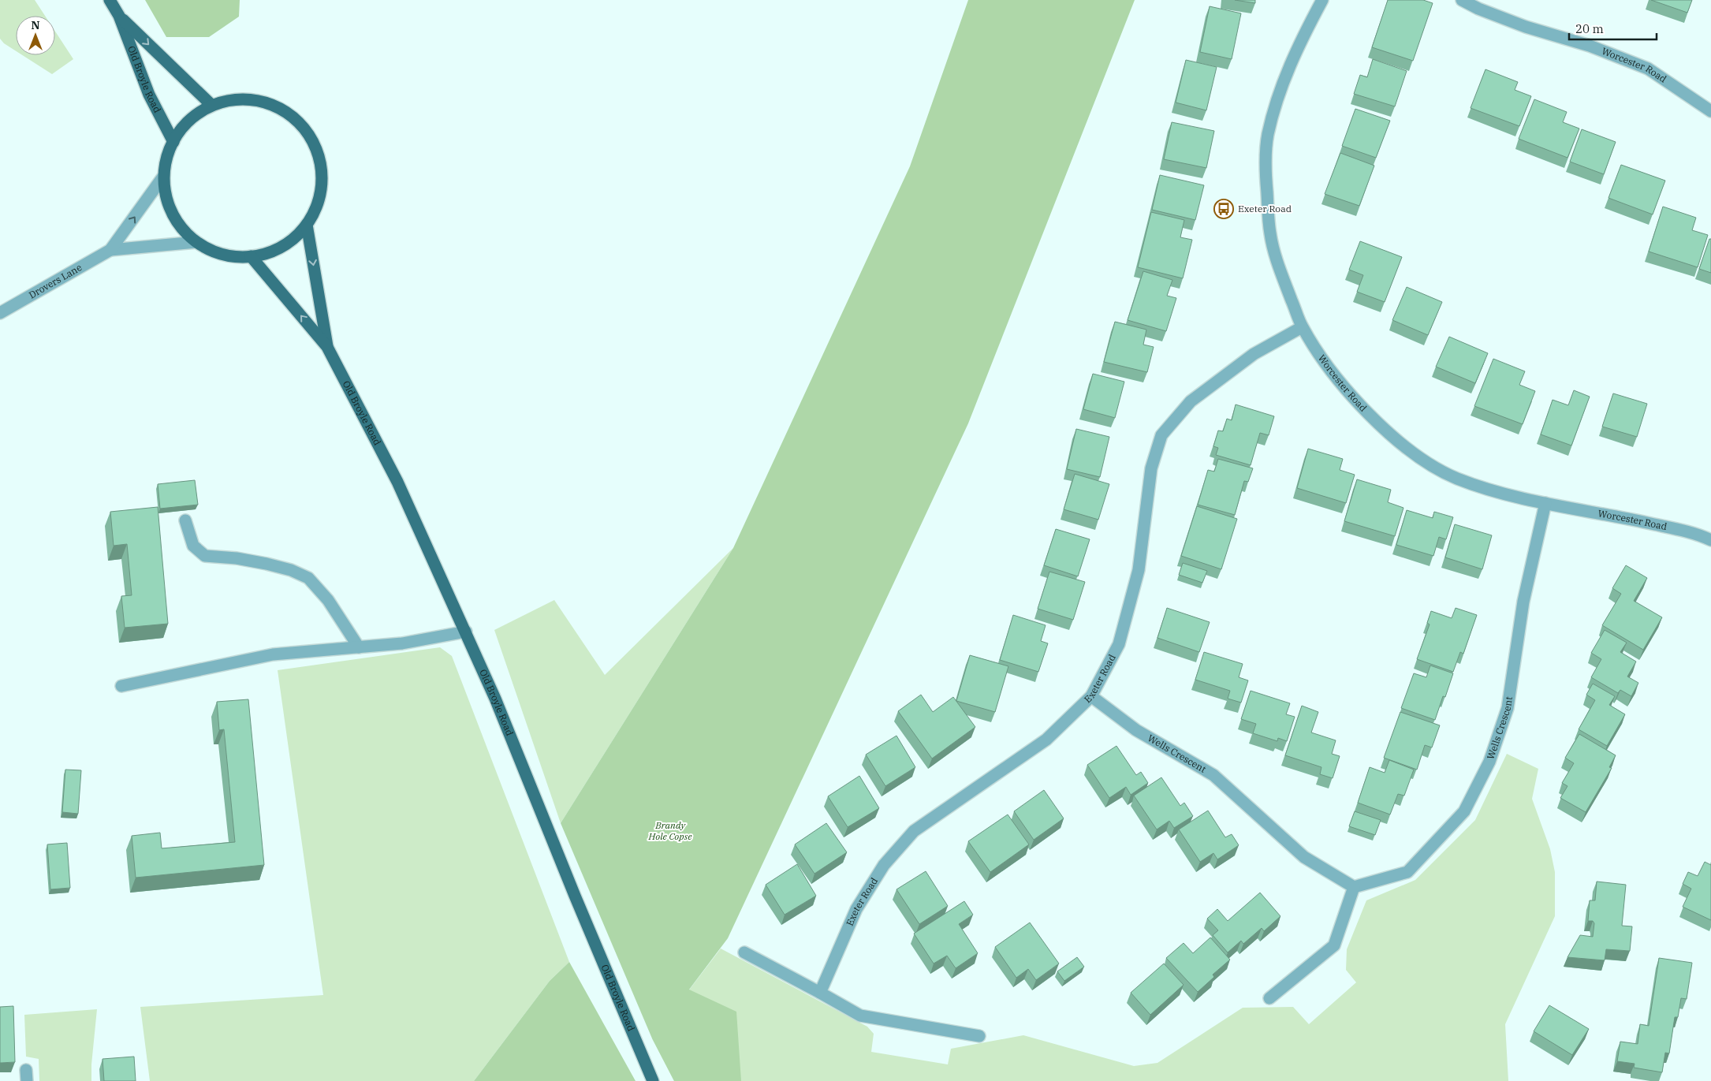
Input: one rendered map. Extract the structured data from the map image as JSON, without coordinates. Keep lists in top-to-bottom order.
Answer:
{
  "streets": {
    "main road": ["Old Broyle Road"],
    "street": [
      "Worcester Road",
      "Drovers Lane",
      "Exeter Road",
      "Wells Crescent"
    ]
  },
  "crossings": [
    ["Worcester Road", "Exeter Road"],
    ["Worcester Road", "Wells Crescent"],
    ["Exeter Road", "Wells Crescent"]
  ],
  "parks": ["Brandy Hole Copse"],
  "places": {
    "bus stop": ["Exeter Road"]
  },
  "scale_bar": "20 m",
  "north": "top"
}
